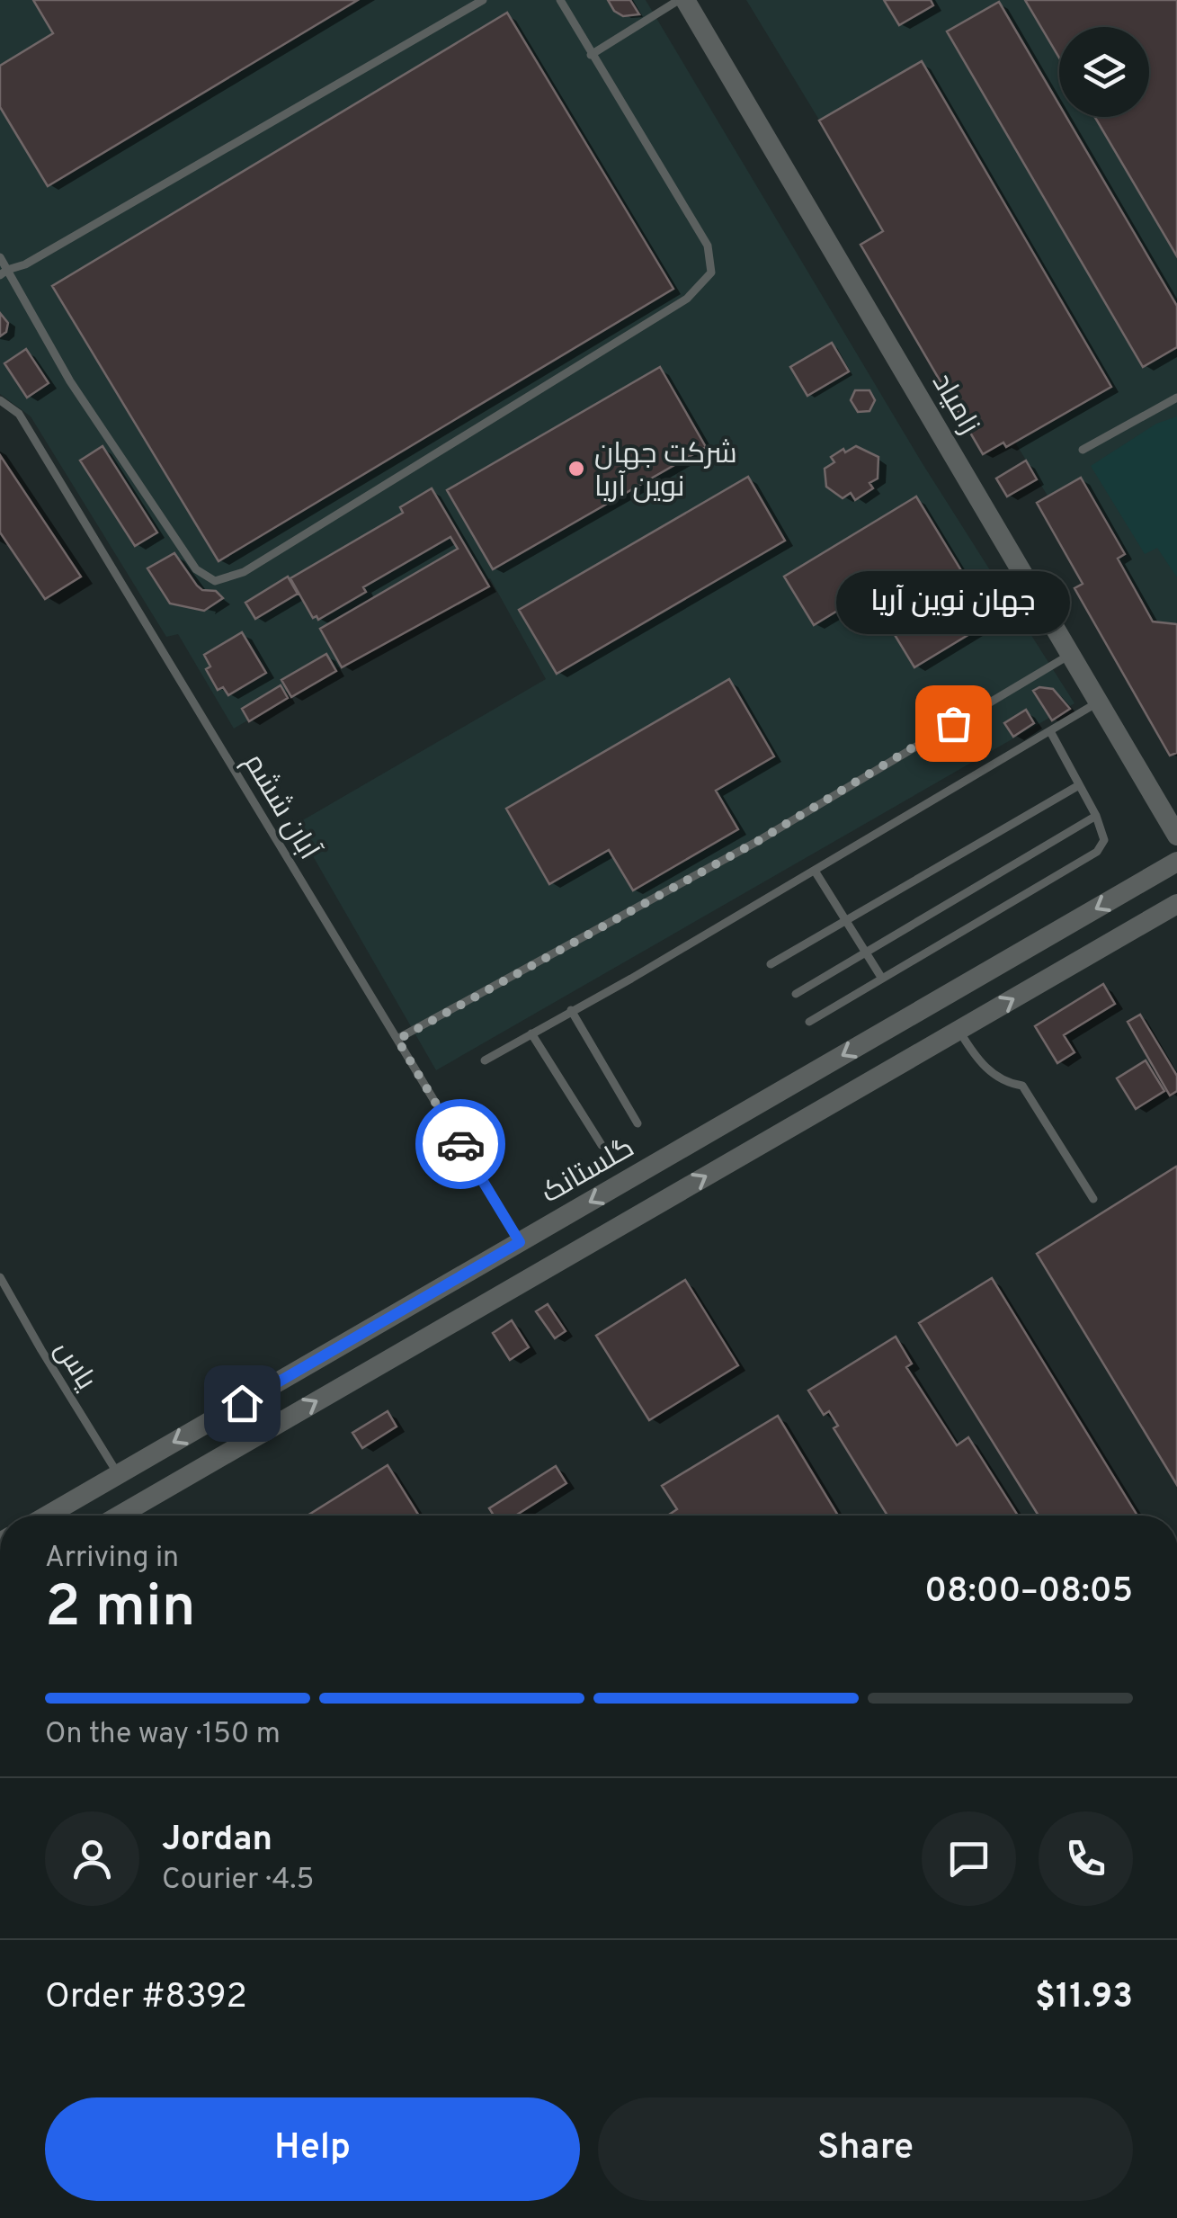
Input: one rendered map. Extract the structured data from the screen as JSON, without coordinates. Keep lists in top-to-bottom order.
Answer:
{
  "streets": {
    "street": ["زامیاد", "گلستانک"],
    "lane": ["آبان ششم", "یاس"]
  },
  "crossings": [
    ["آبان ششم", "گلستانک"],
    ["گلستانک", "یاس"]
  ],
  "places": ["شرکت جهان نوین آریا", "جهان نوین آریا"],
  "page": {
    "bubble": "جهان نوین آریا",
    "heading": ["2 min", "Arriving in", "08:00–08:05"],
    "panel": [
      "Jordan",
      "Courier · 4.5",
      "Order #8392",
      "$11.93"
    ],
    "bar": "On the way · 150 m",
    "buttons": ["Help", "Share"]
  }
}
